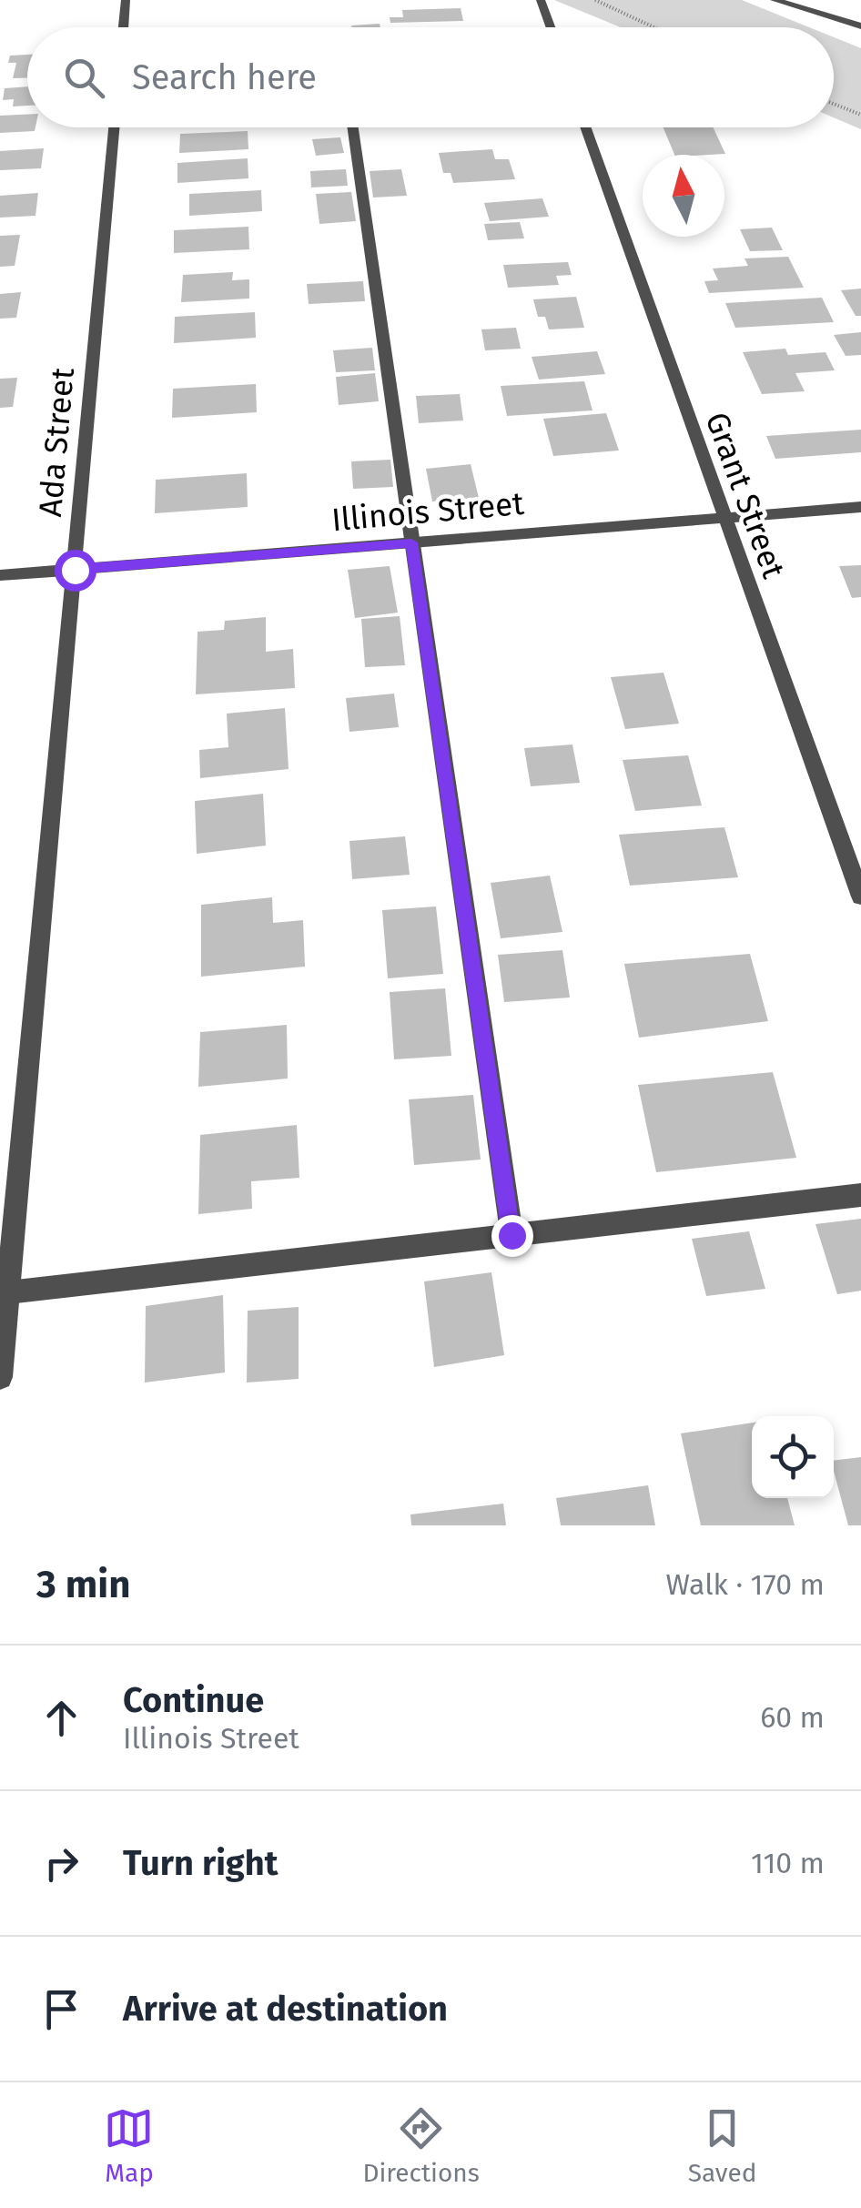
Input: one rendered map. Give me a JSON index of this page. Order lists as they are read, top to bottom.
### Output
{
  "streets": {
    "street": ["Ada Street", "Grant Street", "Illinois Street"]
  },
  "crossings": [
    ["Ada Street", "Illinois Street"],
    ["Grant Street", "Illinois Street"]
  ],
  "north": "top",
  "page": {
    "search": "Search here",
    "heading": ["3 min", "Walk · 170 m"],
    "list": [
      ["Continue", "Illinois Street", "60 m"],
      ["Turn right", "110 m"],
      "Arrive at destination"
    ],
    "nav": ["Map", "Directions", "Saved"]
  }
}
